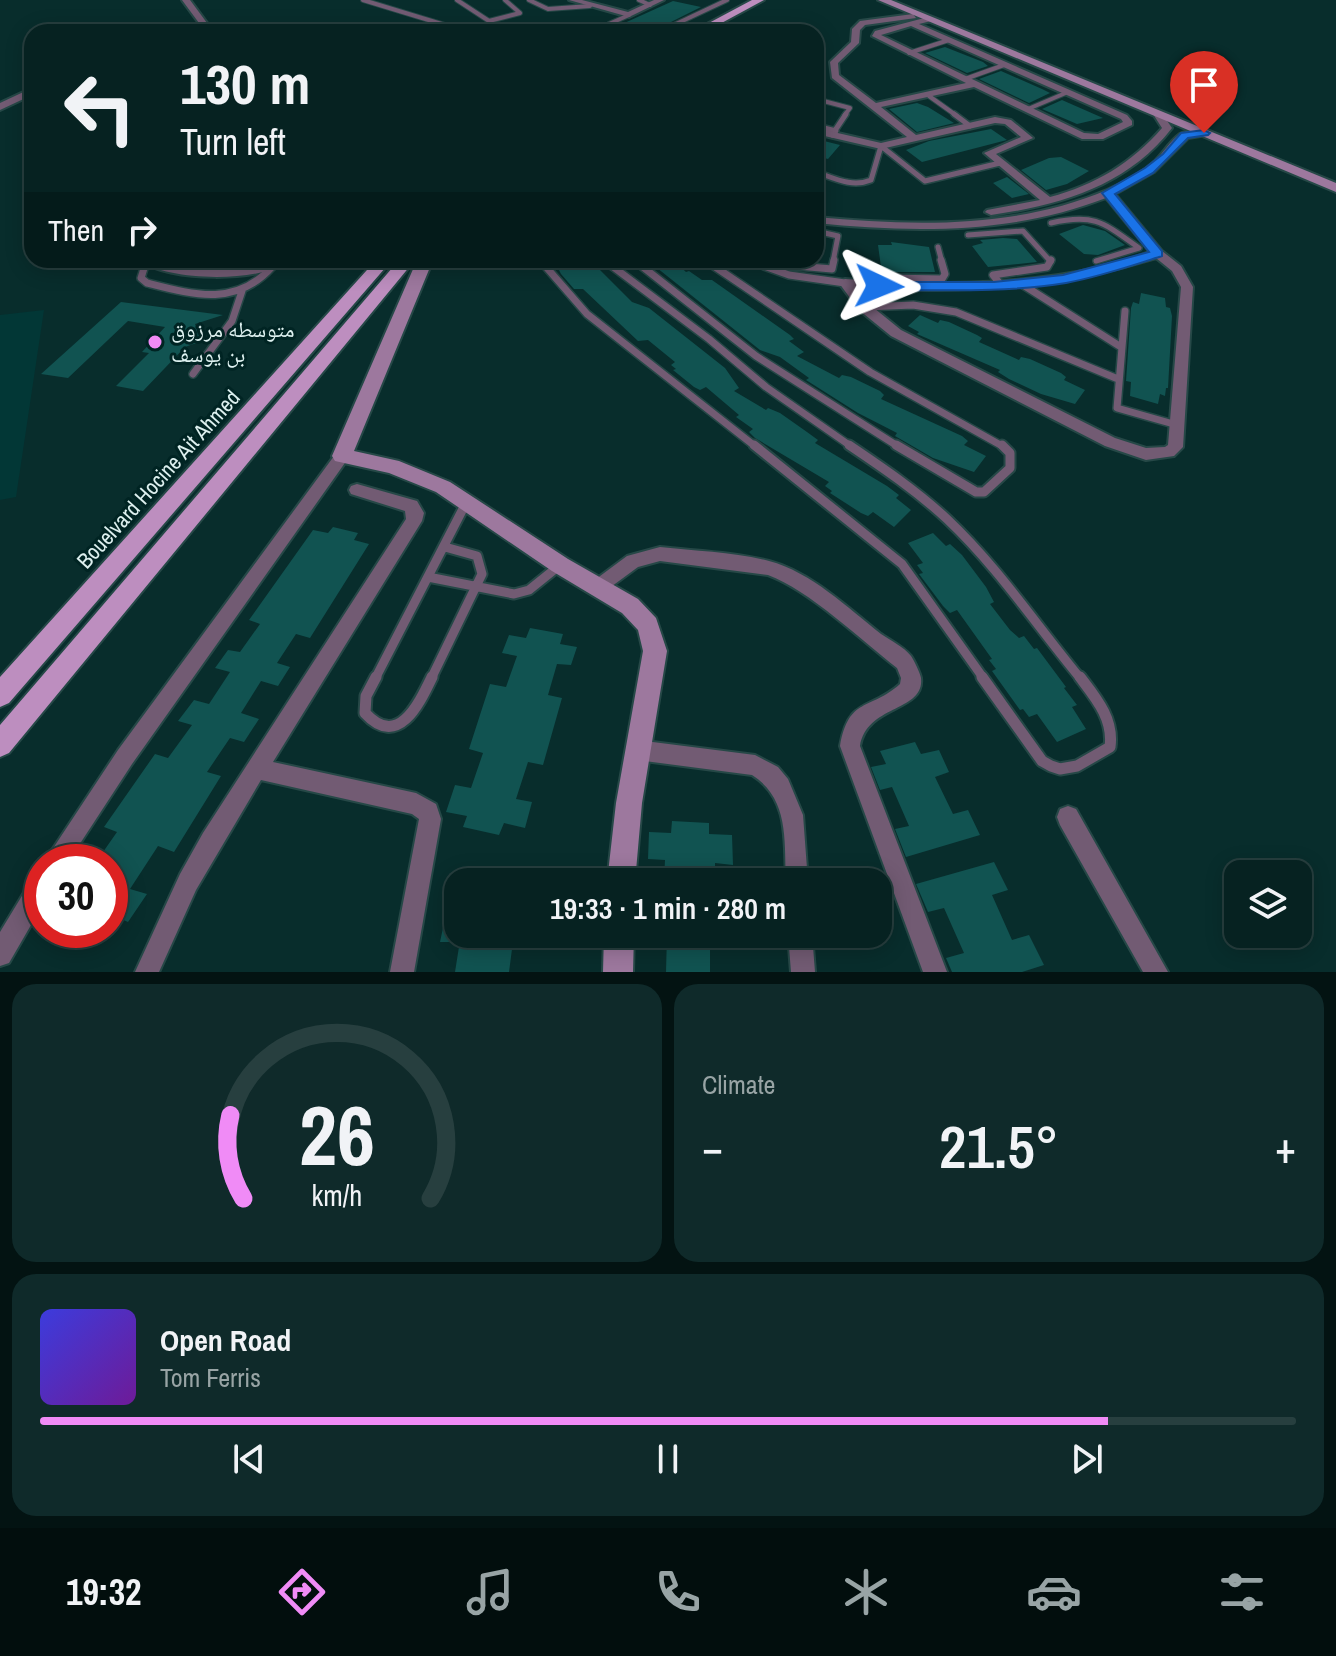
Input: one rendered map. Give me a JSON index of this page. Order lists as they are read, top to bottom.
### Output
{
  "streets": {
    "main road": ["Bouelvard Hocine Ait Ahmed"]
  },
  "places": ["متوسطه مرزوق بن يوسف"],
  "page": {
    "turn": ["130 m", "Turn left"],
    "then": "Then",
    "limit": "30",
    "trip": "19:33 · 1 min · 280 m",
    "tile": "Climate",
    "heat": ["−", "21.5°", "+"],
    "song": ["Open Road", "Tom Ferris"],
    "tabs": "19:32",
    "gauge": ["26", "km/h"]
  }
}
